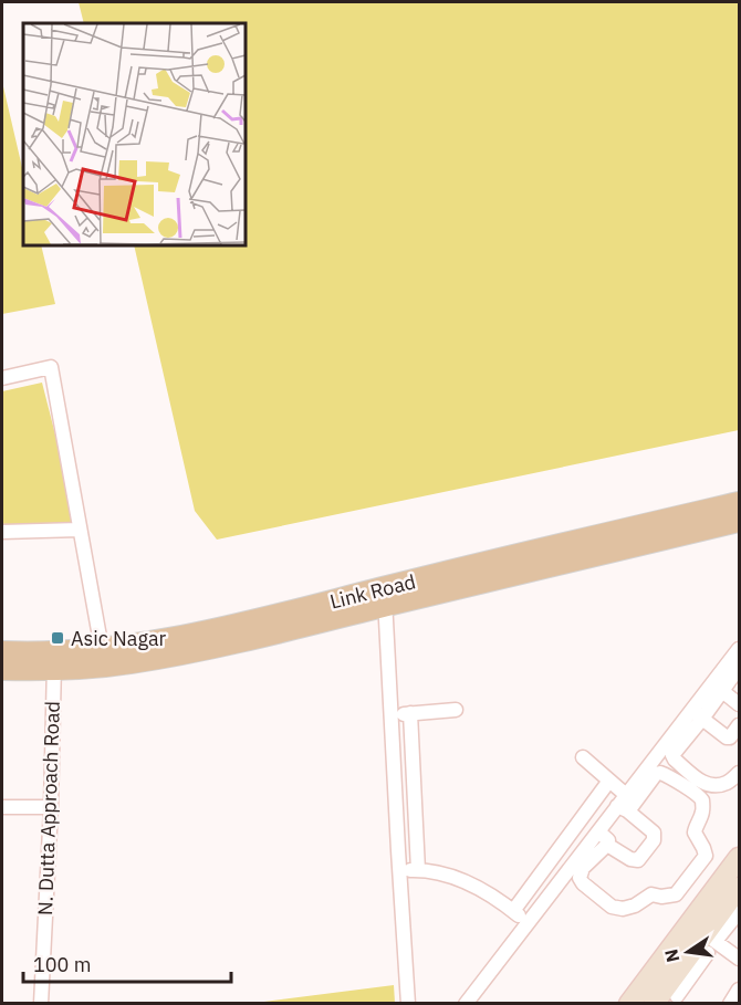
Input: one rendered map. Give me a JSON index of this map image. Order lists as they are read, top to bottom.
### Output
{
  "streets": {
    "main road": ["Link Road"],
    "street": ["N. Dutta Approach Road"]
  },
  "places": {
    "transit": ["Asic Nagar"]
  },
  "scale_bar": "100 m",
  "north": "left"
}
